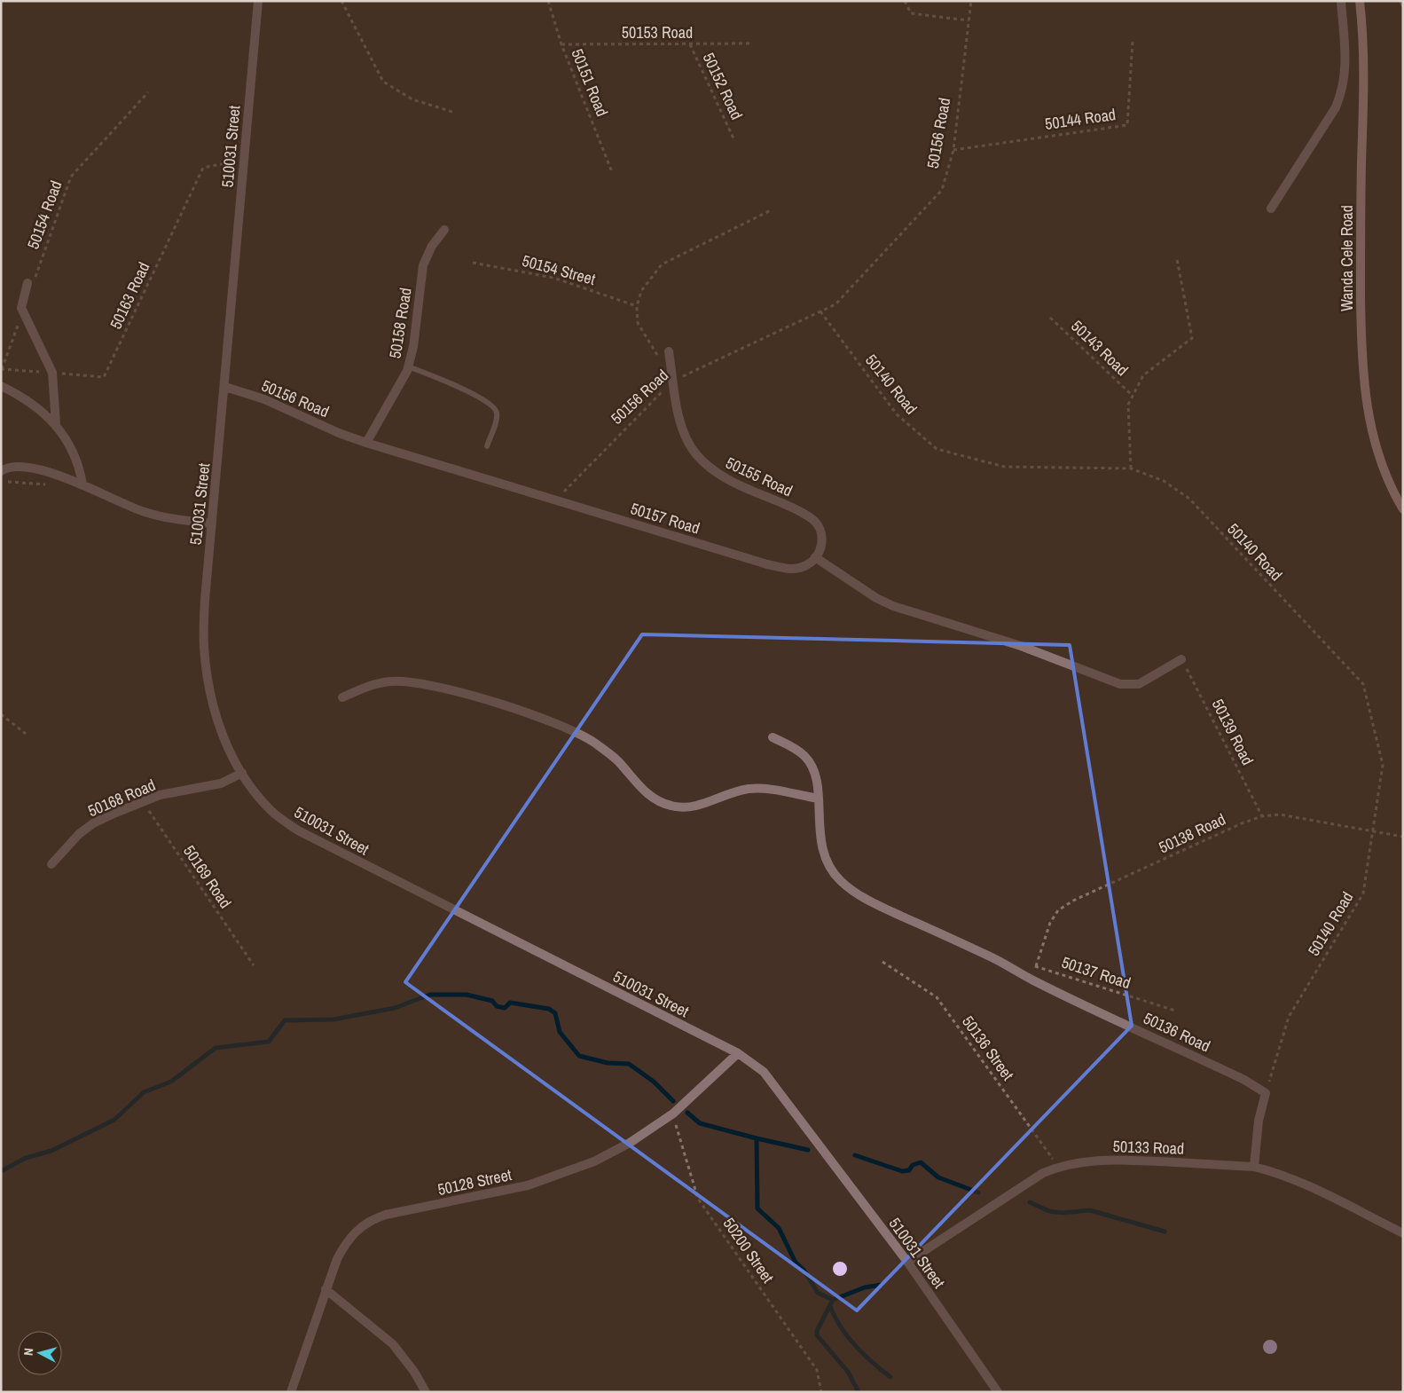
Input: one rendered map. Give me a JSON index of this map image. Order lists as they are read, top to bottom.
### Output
{
  "streets": {
    "street": [
      "50156 Road",
      "510031 Street",
      "Wanda Cele Road",
      "50158 Road",
      "50155 Road",
      "50157 Road",
      "50168 Road",
      "50136 Road",
      "50133 Road",
      "50128 Street"
    ],
    "path": [
      "50153 Road",
      "50151 Road",
      "50152 Road",
      "50144 Road",
      "50154 Road",
      "50154 Street",
      "50163 Road",
      "50143 Road",
      "50140 Road",
      "50139 Road",
      "50138 Road",
      "50169 Road",
      "50137 Road",
      "50136 Street",
      "50200 Street"
    ]
  },
  "crossings": [
    ["50153 Road", "50151 Road"],
    ["50153 Road", "50152 Road"],
    ["50144 Road", "50156 Road"],
    ["50156 Road", "510031 Street"],
    ["50156 Road", "50158 Road"],
    ["50156 Road", "50140 Road"],
    ["50156 Road", "50155 Road"],
    ["50156 Road", "50157 Road"],
    ["510031 Street", "50163 Road"],
    ["510031 Street", "50168 Road"],
    ["510031 Street", "50133 Road"],
    ["510031 Street", "50128 Street"],
    ["50140 Road", "50138 Road"],
    ["50140 Road", "50136 Road"],
    ["50155 Road", "50157 Road"],
    ["50139 Road", "50138 Road"],
    ["50168 Road", "50169 Road"],
    ["50138 Road", "50137 Road"],
    ["50136 Street", "50133 Road"],
    ["50128 Street", "50200 Street"]
  ],
  "north": "left"
}
